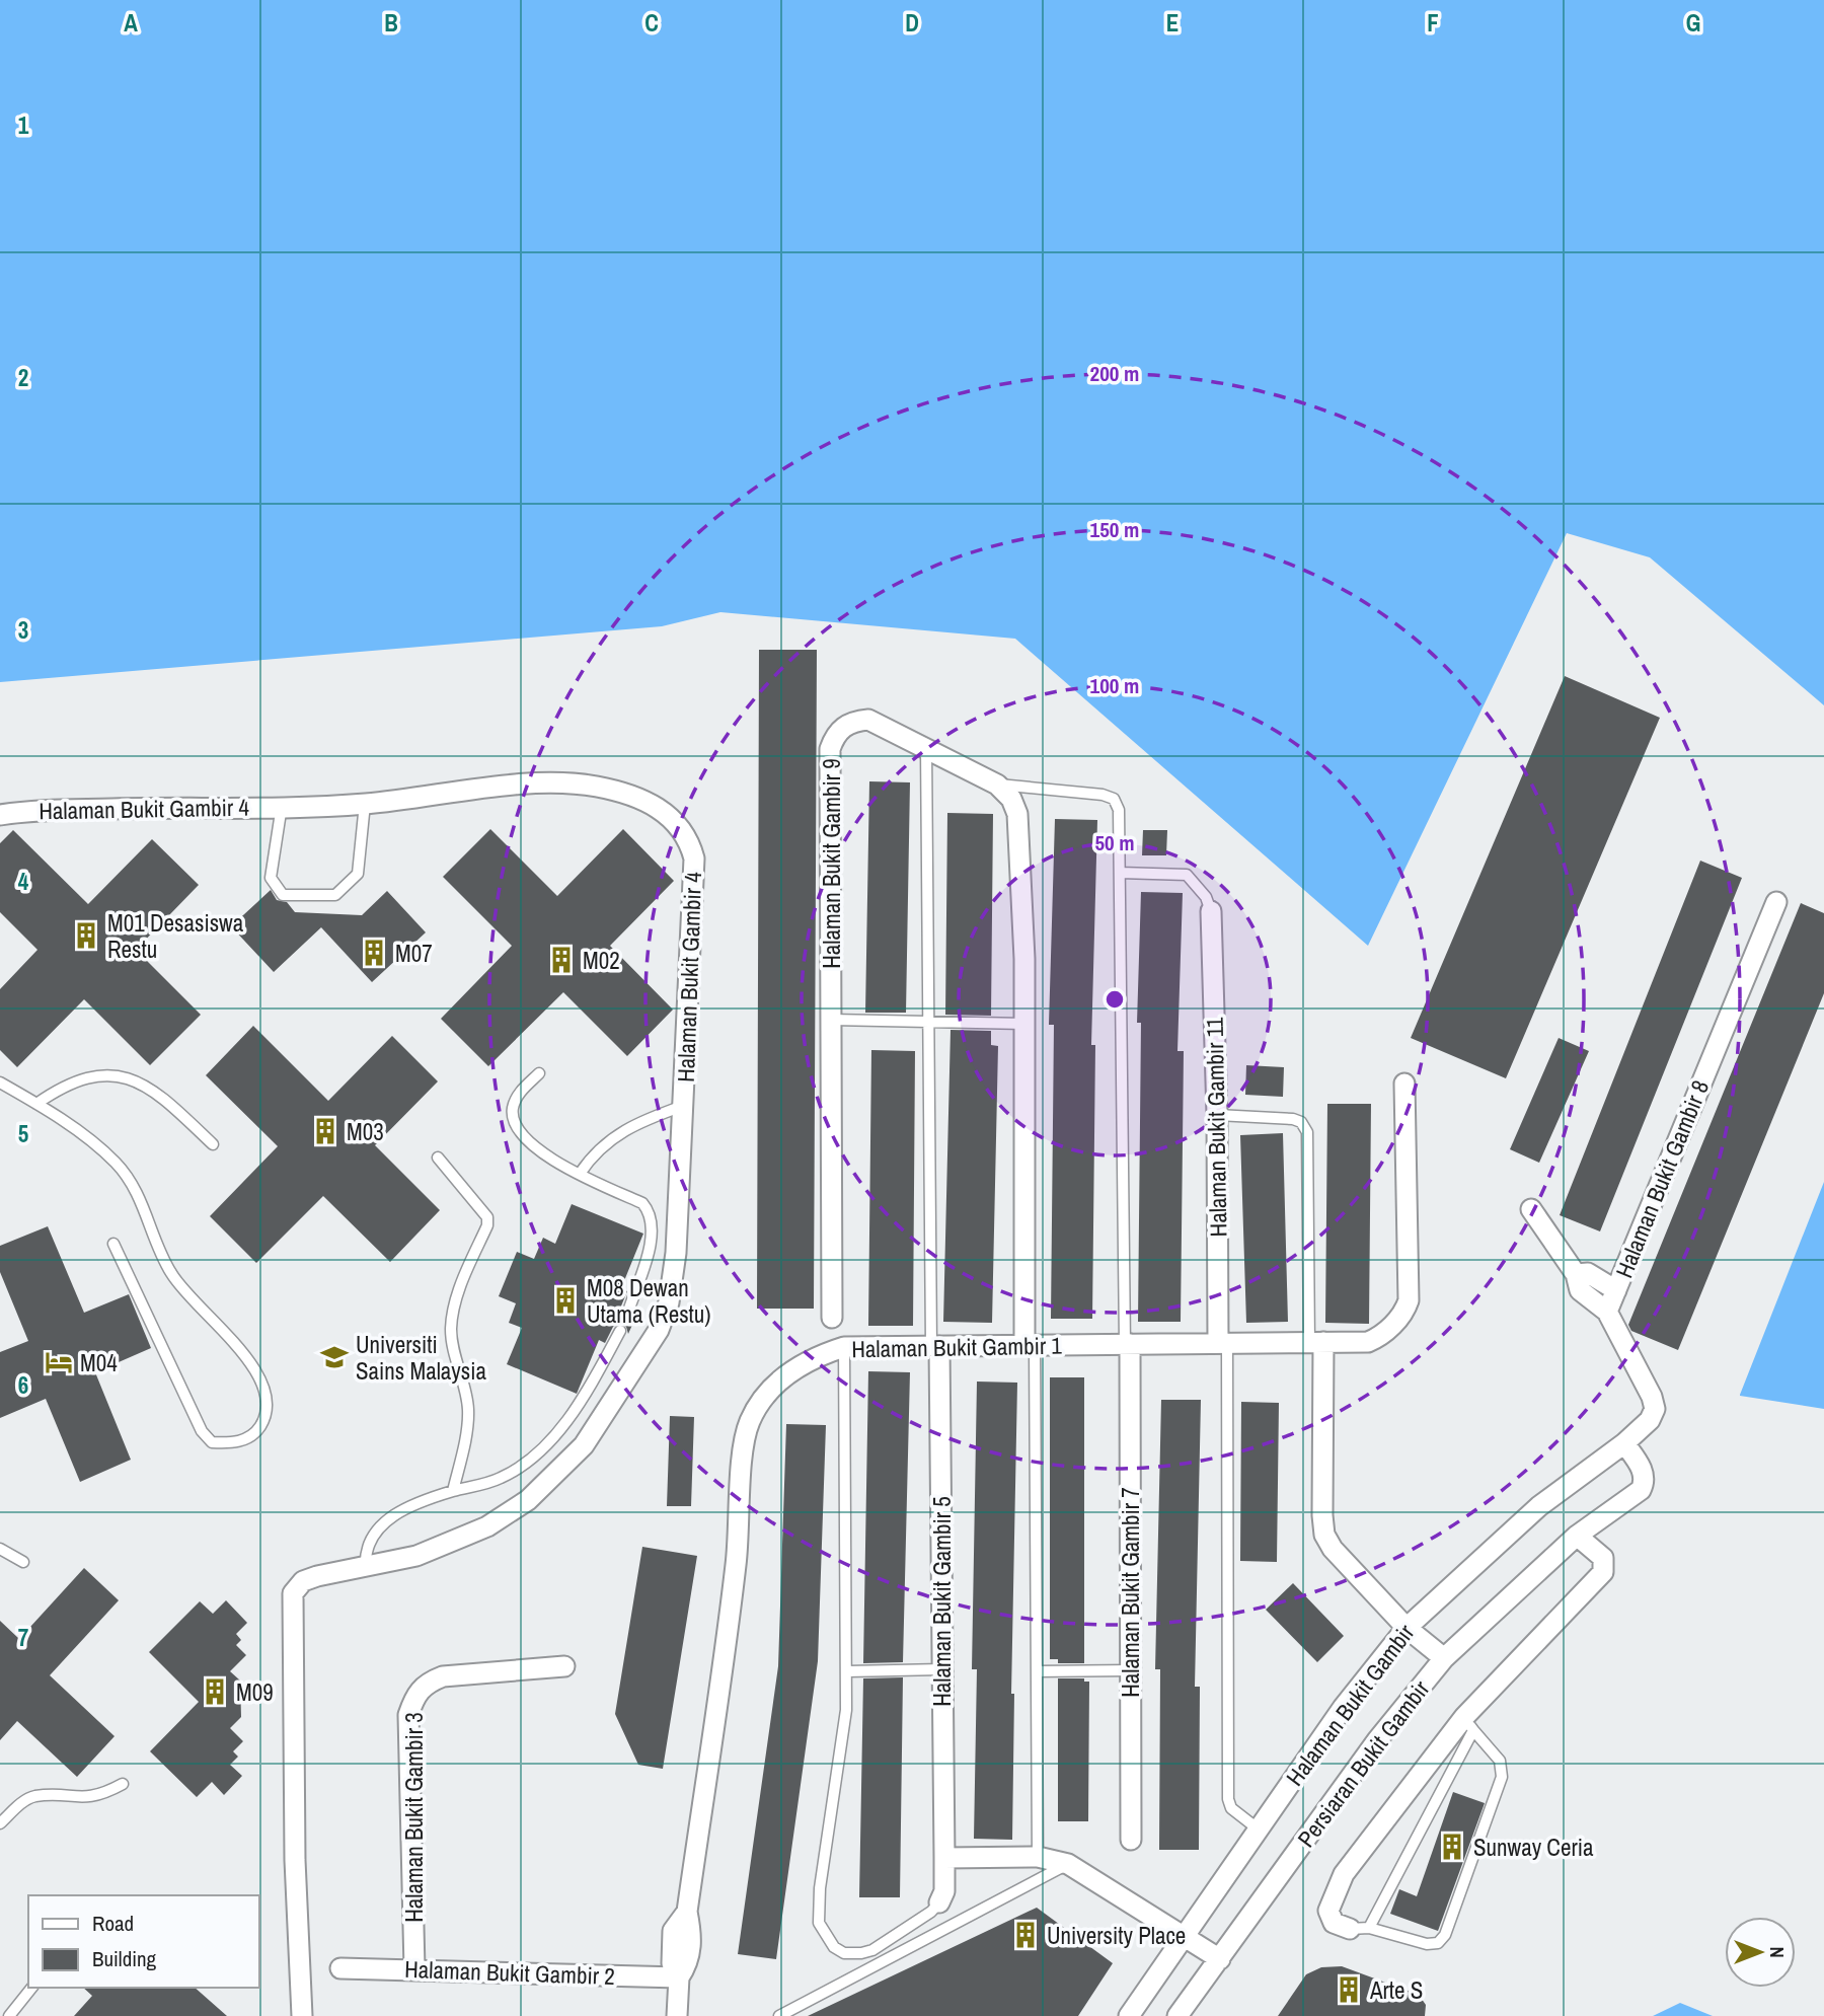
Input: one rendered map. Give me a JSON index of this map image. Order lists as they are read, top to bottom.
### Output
{
  "streets": {
    "street": [
      "Halaman Bukit Gambir 4",
      "Halaman Bukit Gambir 9",
      "Halaman Bukit Gambir 11",
      "Halaman Bukit Gambir 8",
      "Halaman Bukit Gambir 1",
      "Halaman Bukit Gambir 7",
      "Halaman Bukit Gambir 5",
      "Halaman Bukit Gambir",
      "Persiaran Bukit Gambir",
      "Halaman Bukit Gambir 3",
      "Halaman Bukit Gambir 2"
    ]
  },
  "crossings": [
    ["Halaman Bukit Gambir 9", "Halaman Bukit Gambir 1"],
    ["Halaman Bukit Gambir 11", "Halaman Bukit Gambir 1"],
    ["Halaman Bukit Gambir 1", "Halaman Bukit Gambir 7"],
    ["Halaman Bukit Gambir 1", "Halaman Bukit Gambir 5"],
    ["Halaman Bukit Gambir 1", "Halaman Bukit Gambir 2"],
    ["Halaman Bukit Gambir", "Persiaran Bukit Gambir"],
    ["Halaman Bukit Gambir 3", "Halaman Bukit Gambir 2"]
  ],
  "places": {
    "building": [
      "M01 Desasiswa Restu",
      "M07",
      "M02",
      "M03",
      "M08 Dewan Utama (Restu)",
      "M09",
      "Sunway Ceria",
      "University Place",
      "Arte S"
    ],
    "school or university": ["Universiti Sains Malaysia"],
    "hotel": ["M04"]
  },
  "legend": ["Road", "Building"],
  "north": "right",
  "grid": {
    "columns": [
      "A",
      "B",
      "C",
      "D",
      "E",
      "F",
      "G"
    ],
    "rows": [
      "1",
      "2",
      "3",
      "4",
      "5",
      "6",
      "7"
    ]
  },
  "rings": [
    "200 m",
    "150 m",
    "100 m",
    "50 m"
  ]
}
